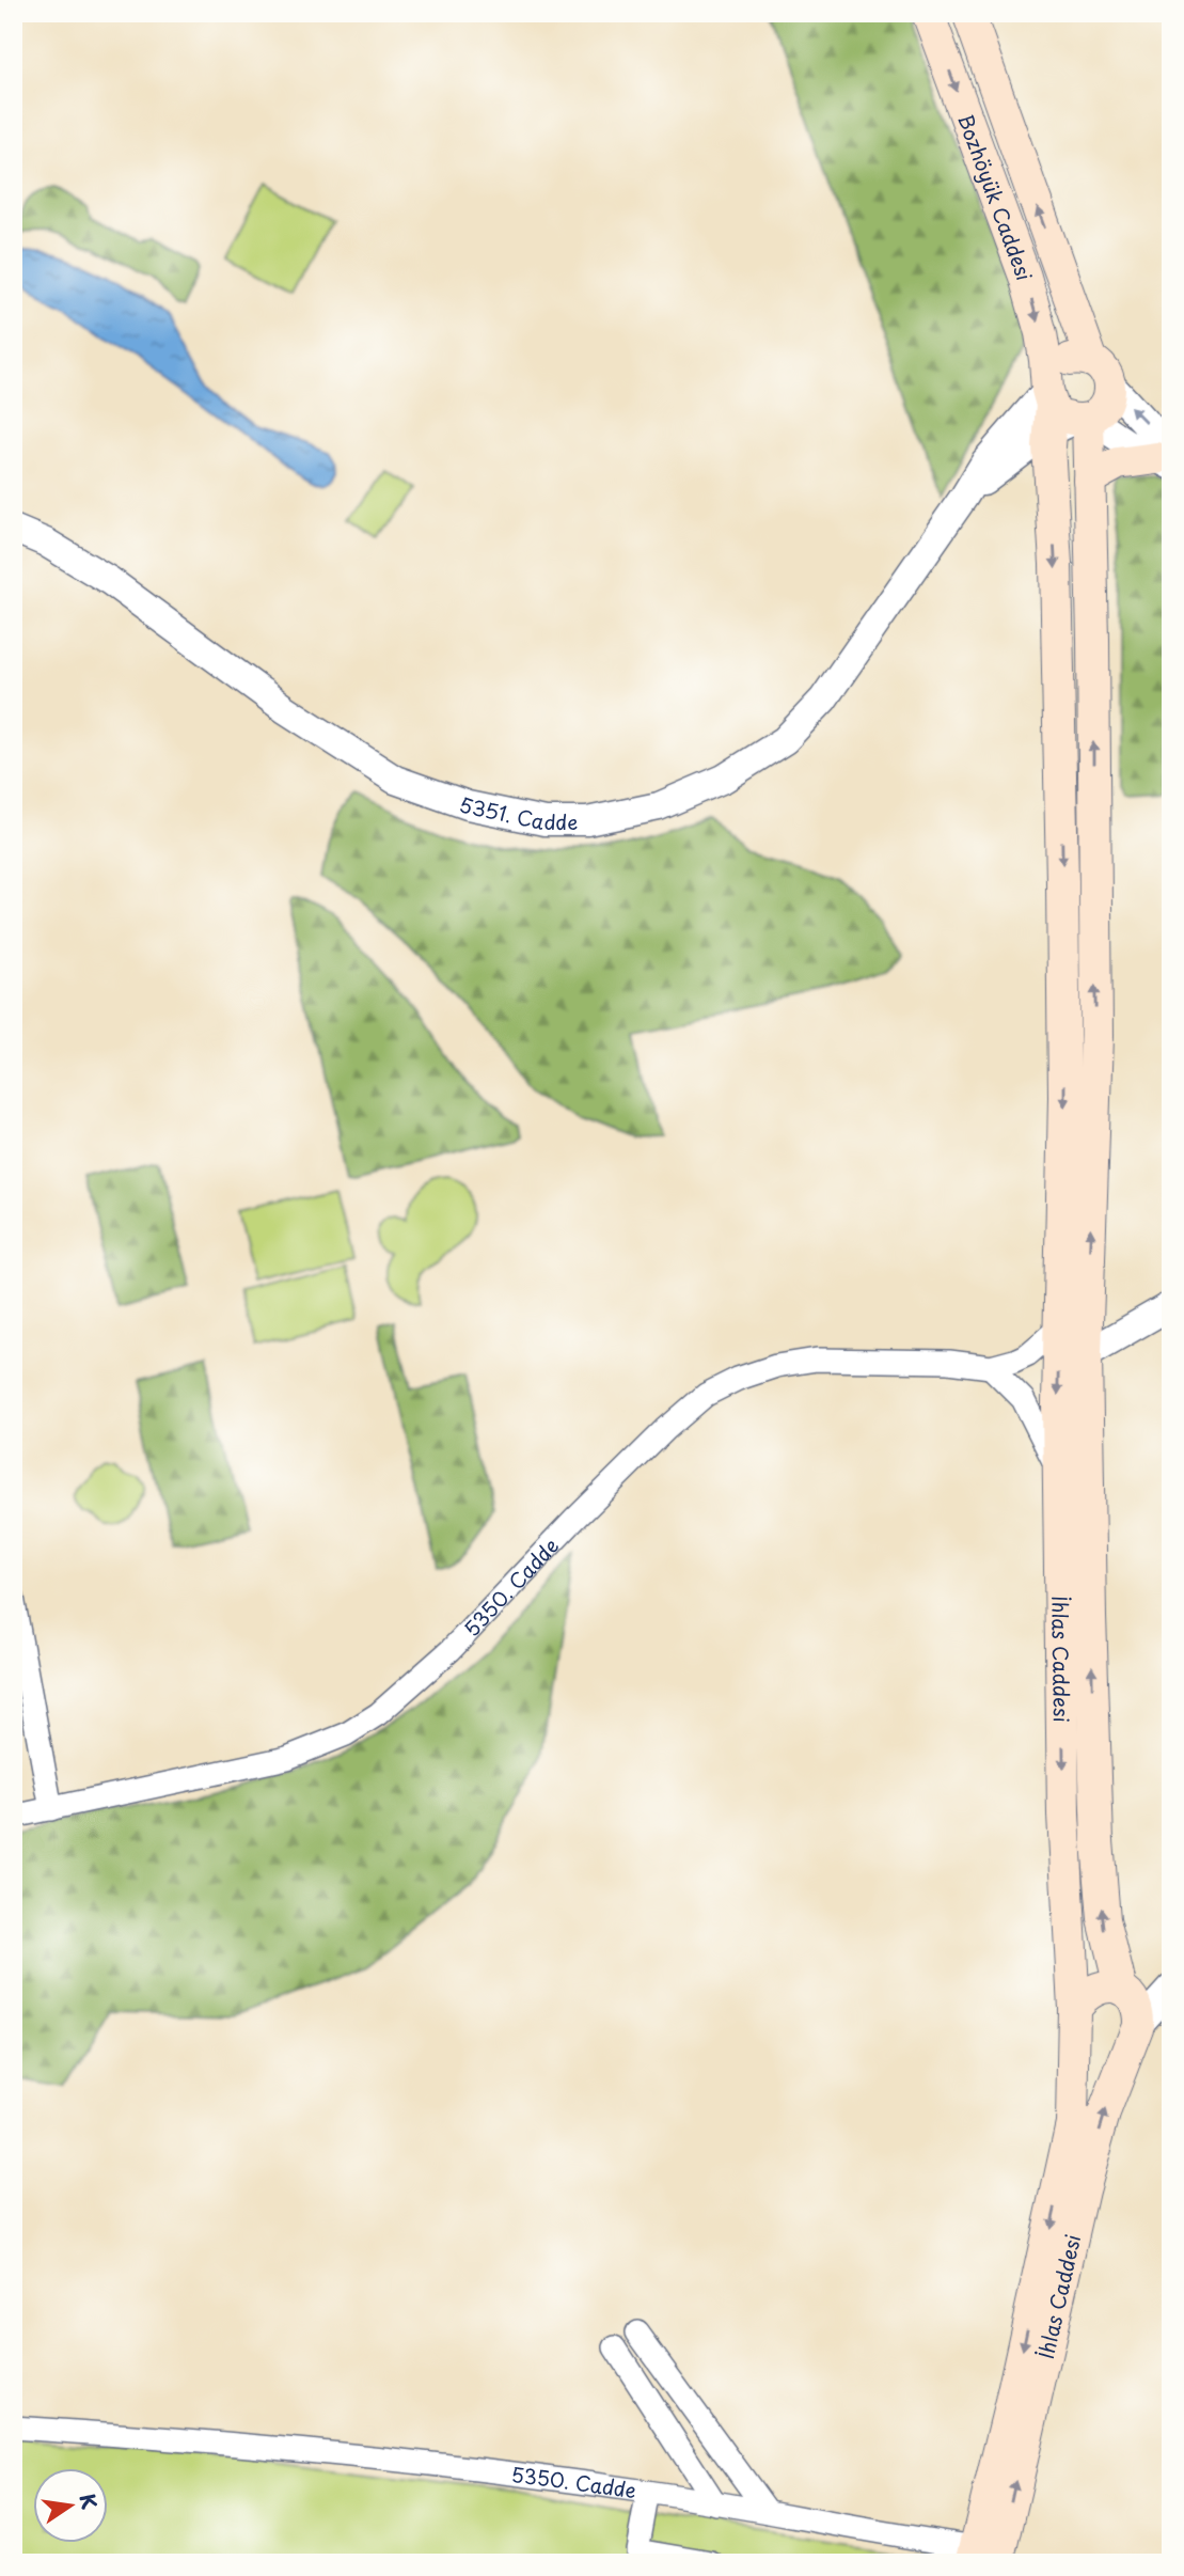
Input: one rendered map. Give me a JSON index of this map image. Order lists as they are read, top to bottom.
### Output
{
  "streets": {
    "main road": ["Bozhöyük Caddesi", "İhlas Caddesi"],
    "street": ["5351. Cadde", "5350. Cadde"]
  },
  "crossings": [
    ["Bozhöyük Caddesi", "5351. Cadde"],
    ["5350. Cadde", "İhlas Caddesi"]
  ],
  "north": "right"
}
